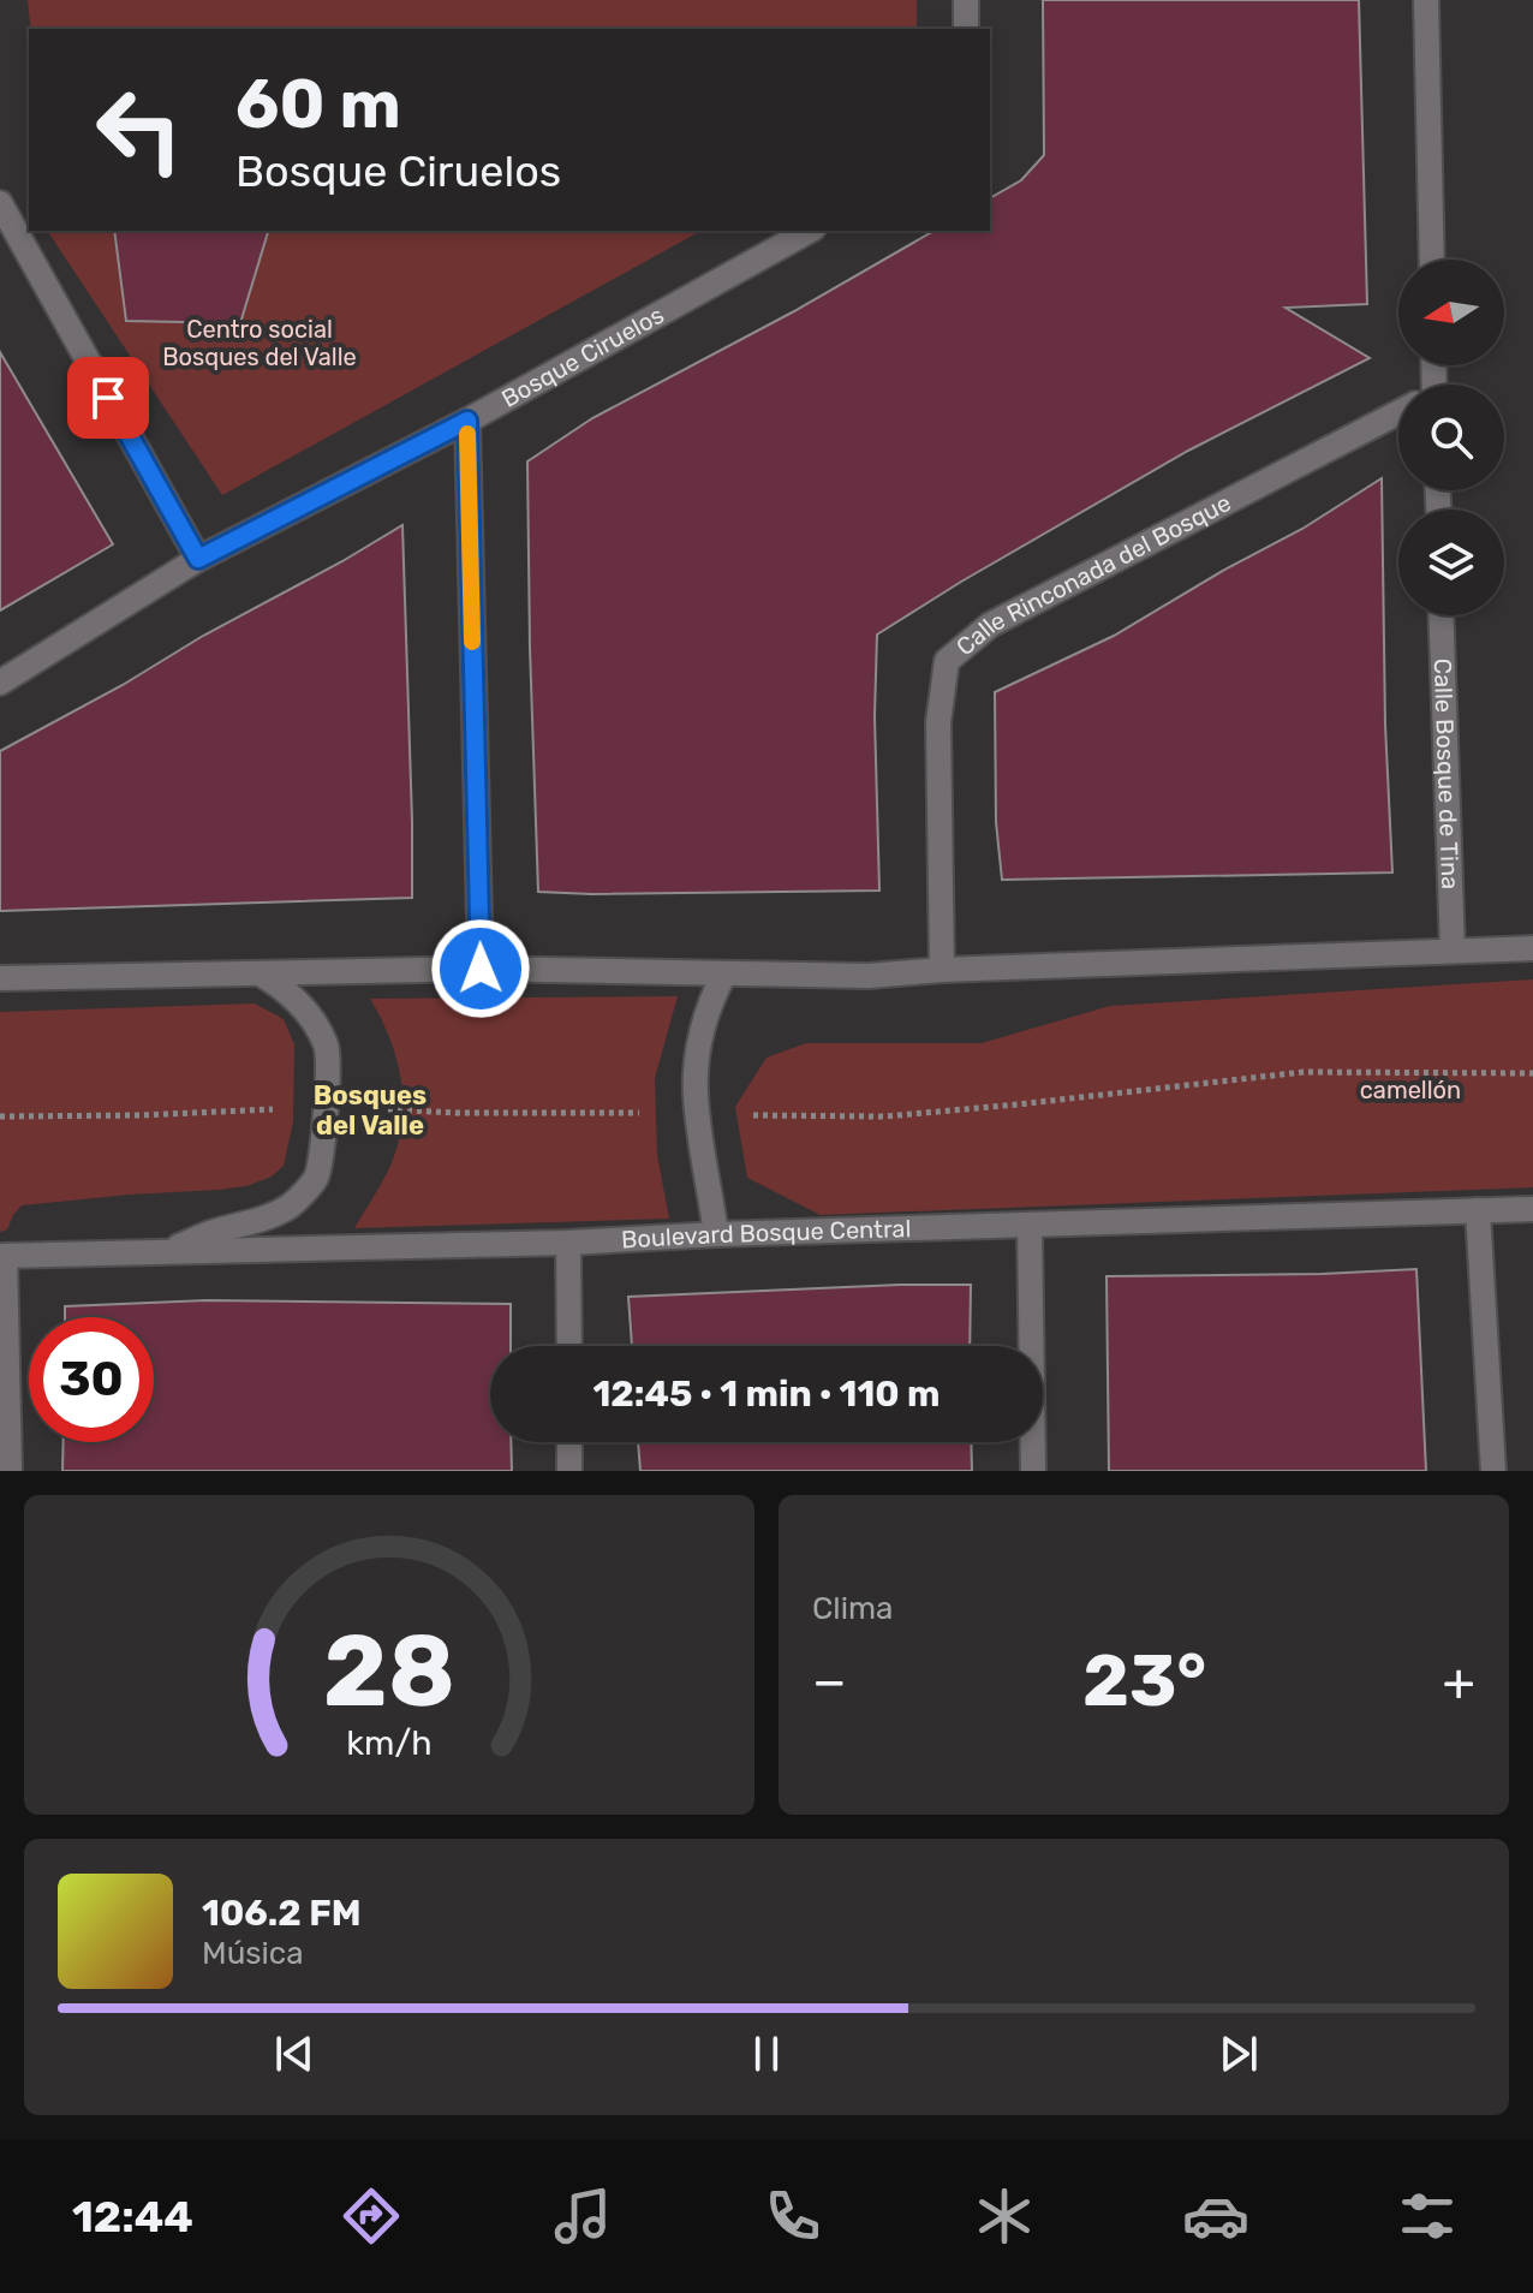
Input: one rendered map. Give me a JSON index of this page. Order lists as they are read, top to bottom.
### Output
{
  "streets": {
    "street": [
      "Bosque Ciruelos",
      "Calle Rinconada del Bosque",
      "Calle Bosque de Tina",
      "Boulevard Bosque Central"
    ]
  },
  "districts": ["Bosques del Valle"],
  "parks": ["Centro social Bosques del Valle", "camellón"],
  "north": "left",
  "page": {
    "turn": ["60 m", "Bosque Ciruelos"],
    "limit": "30",
    "trip": "12:45 · 1 min · 110 m",
    "tile": "Clima",
    "heat": ["−", "23°", "+"],
    "song": ["106.2 FM", "Música"],
    "tabs": "12:44",
    "gauge": ["28", "km/h"]
  }
}
